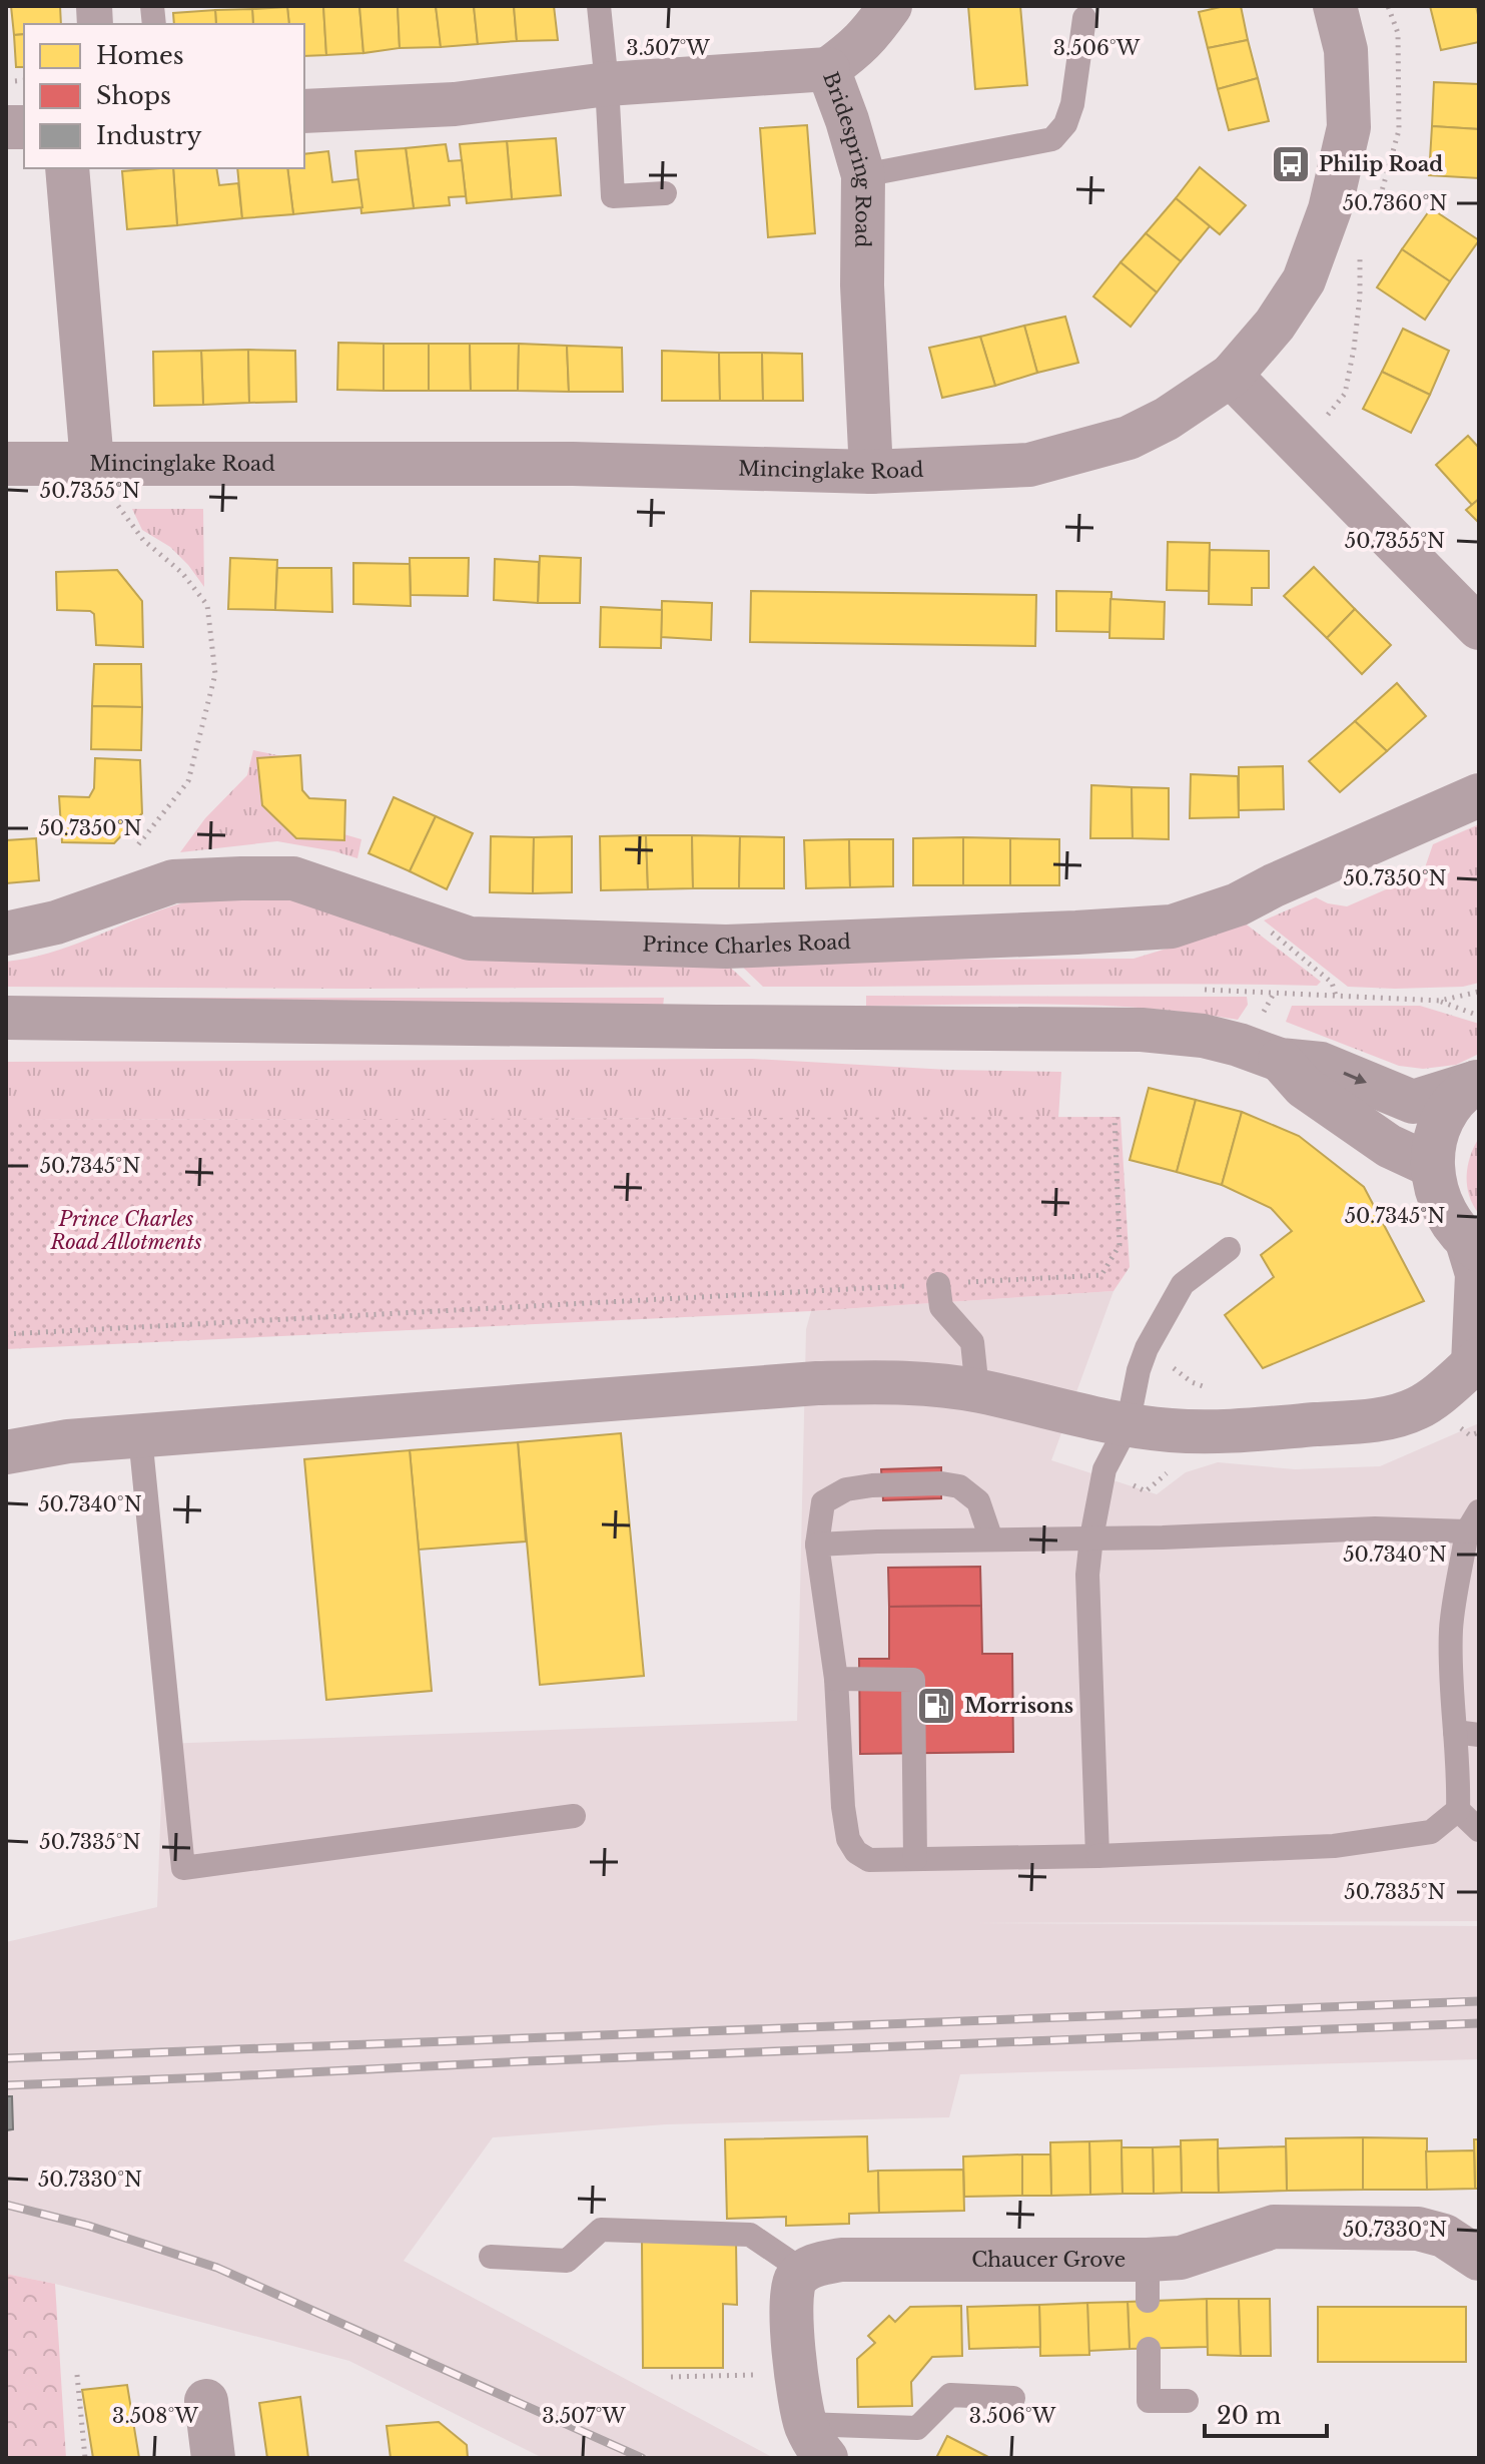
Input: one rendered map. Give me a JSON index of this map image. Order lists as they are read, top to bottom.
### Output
{
  "streets": {
    "street": [
      "Bridespring Road",
      "Mincinglake Road",
      "Prince Charles Road",
      "Chaucer Grove"
    ]
  },
  "crossings": [
    ["Bridespring Road", "Mincinglake Road"]
  ],
  "parks": ["Prince Charles Road Allotments"],
  "places": {
    "bus stop": ["Philip Road"],
    "fuel station": ["Morrisons"]
  },
  "legend": ["Homes", "Shops", "Industry"],
  "scale_bar": "20 m",
  "coordinates": [
    "3.507°W",
    "3.506°W",
    "50.7360°N",
    "50.7355°N",
    "50.7350°N",
    "50.7345°N",
    "50.7340°N",
    "50.7335°N",
    "50.7330°N",
    "3.508°W"
  ]
}
